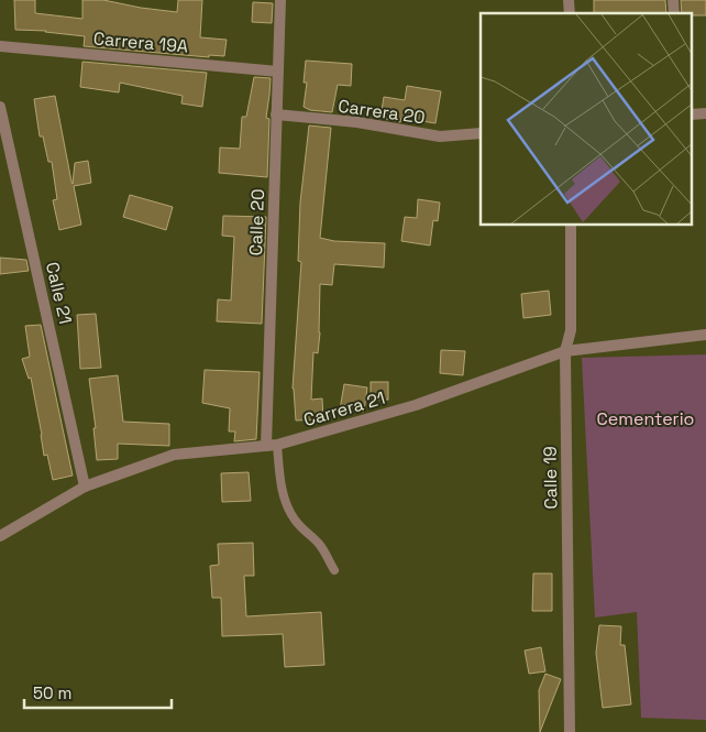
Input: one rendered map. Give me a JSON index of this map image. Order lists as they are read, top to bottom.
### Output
{
  "streets": {
    "street": [
      "Carrera 19A",
      "Carrera 20",
      "Calle 20",
      "Calle 21",
      "Carrera 21",
      "Calle 19"
    ]
  },
  "crossings": [
    ["Carrera 19A", "Calle 20"],
    ["Carrera 20", "Calle 20"],
    ["Calle 20", "Carrera 21"],
    ["Calle 21", "Carrera 21"],
    ["Carrera 21", "Calle 19"]
  ],
  "parks": ["Cementerio"],
  "scale_bar": "50 m"
}
